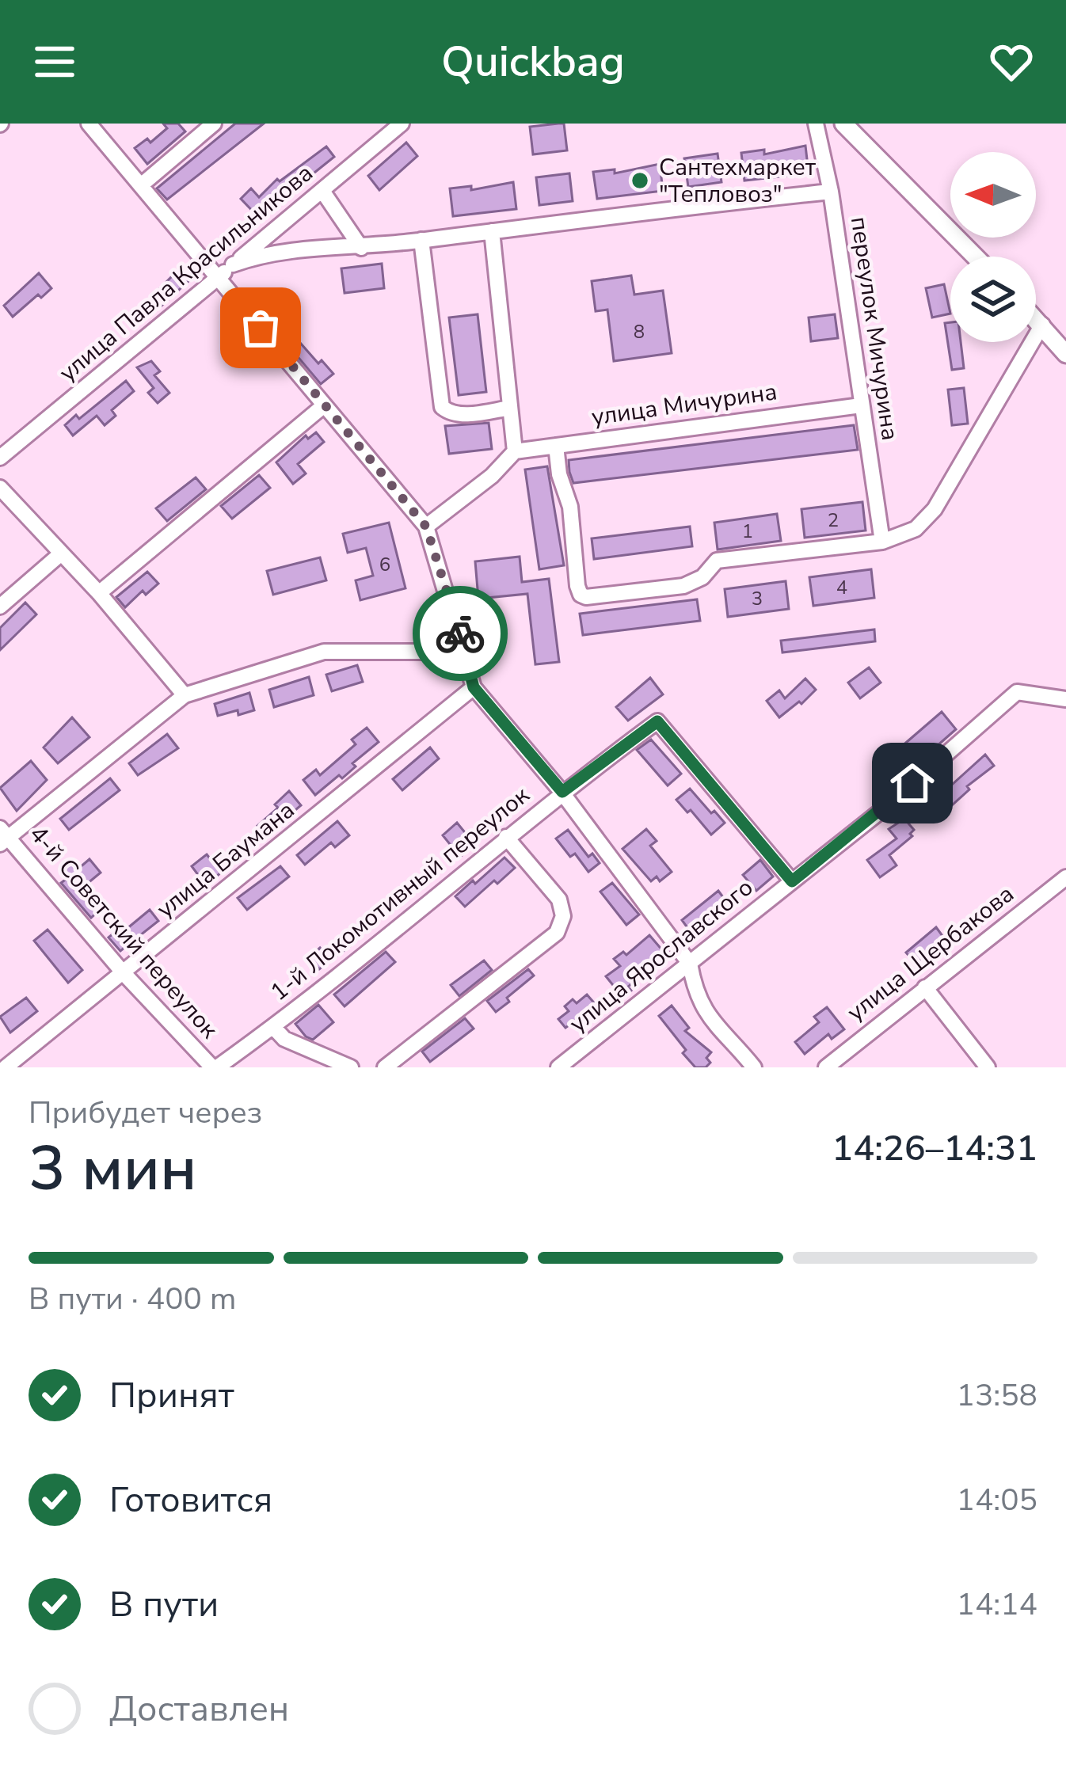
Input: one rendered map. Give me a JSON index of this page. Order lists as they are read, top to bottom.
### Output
{
  "streets": {
    "street": [
      "улица Павла Красильникова",
      "переулок Мичурина",
      "улица Мичурина",
      "улица Баумана",
      "1-й Локомотивный переулок",
      "4-й Советский переулок",
      "улица Щербакова",
      "улица Ярославского"
    ]
  },
  "crossings": [
    ["переулок Мичурина", "улица Мичурина"],
    ["улица Баумана", "4-й Советский переулок"],
    ["1-й Локомотивный переулок", "4-й Советский переулок"],
    ["1-й Локомотивный переулок", "улица Ярославского"]
  ],
  "places": ["Сантехмаркет \"Тепловоз\""],
  "house_numbers": [
    "8",
    "2",
    "1",
    "6",
    "4",
    "3"
  ],
  "north": "left",
  "page": {
    "header": "Quickbag",
    "heading": ["3 мин", "Прибудет через", "14:26–14:31"],
    "bar": "В пути · 400 m",
    "list": [
      ["Принят", "13:58"],
      ["Готовится", "14:05"],
      ["В пути", "14:14"],
      "Доставлен"
    ]
  }
}
